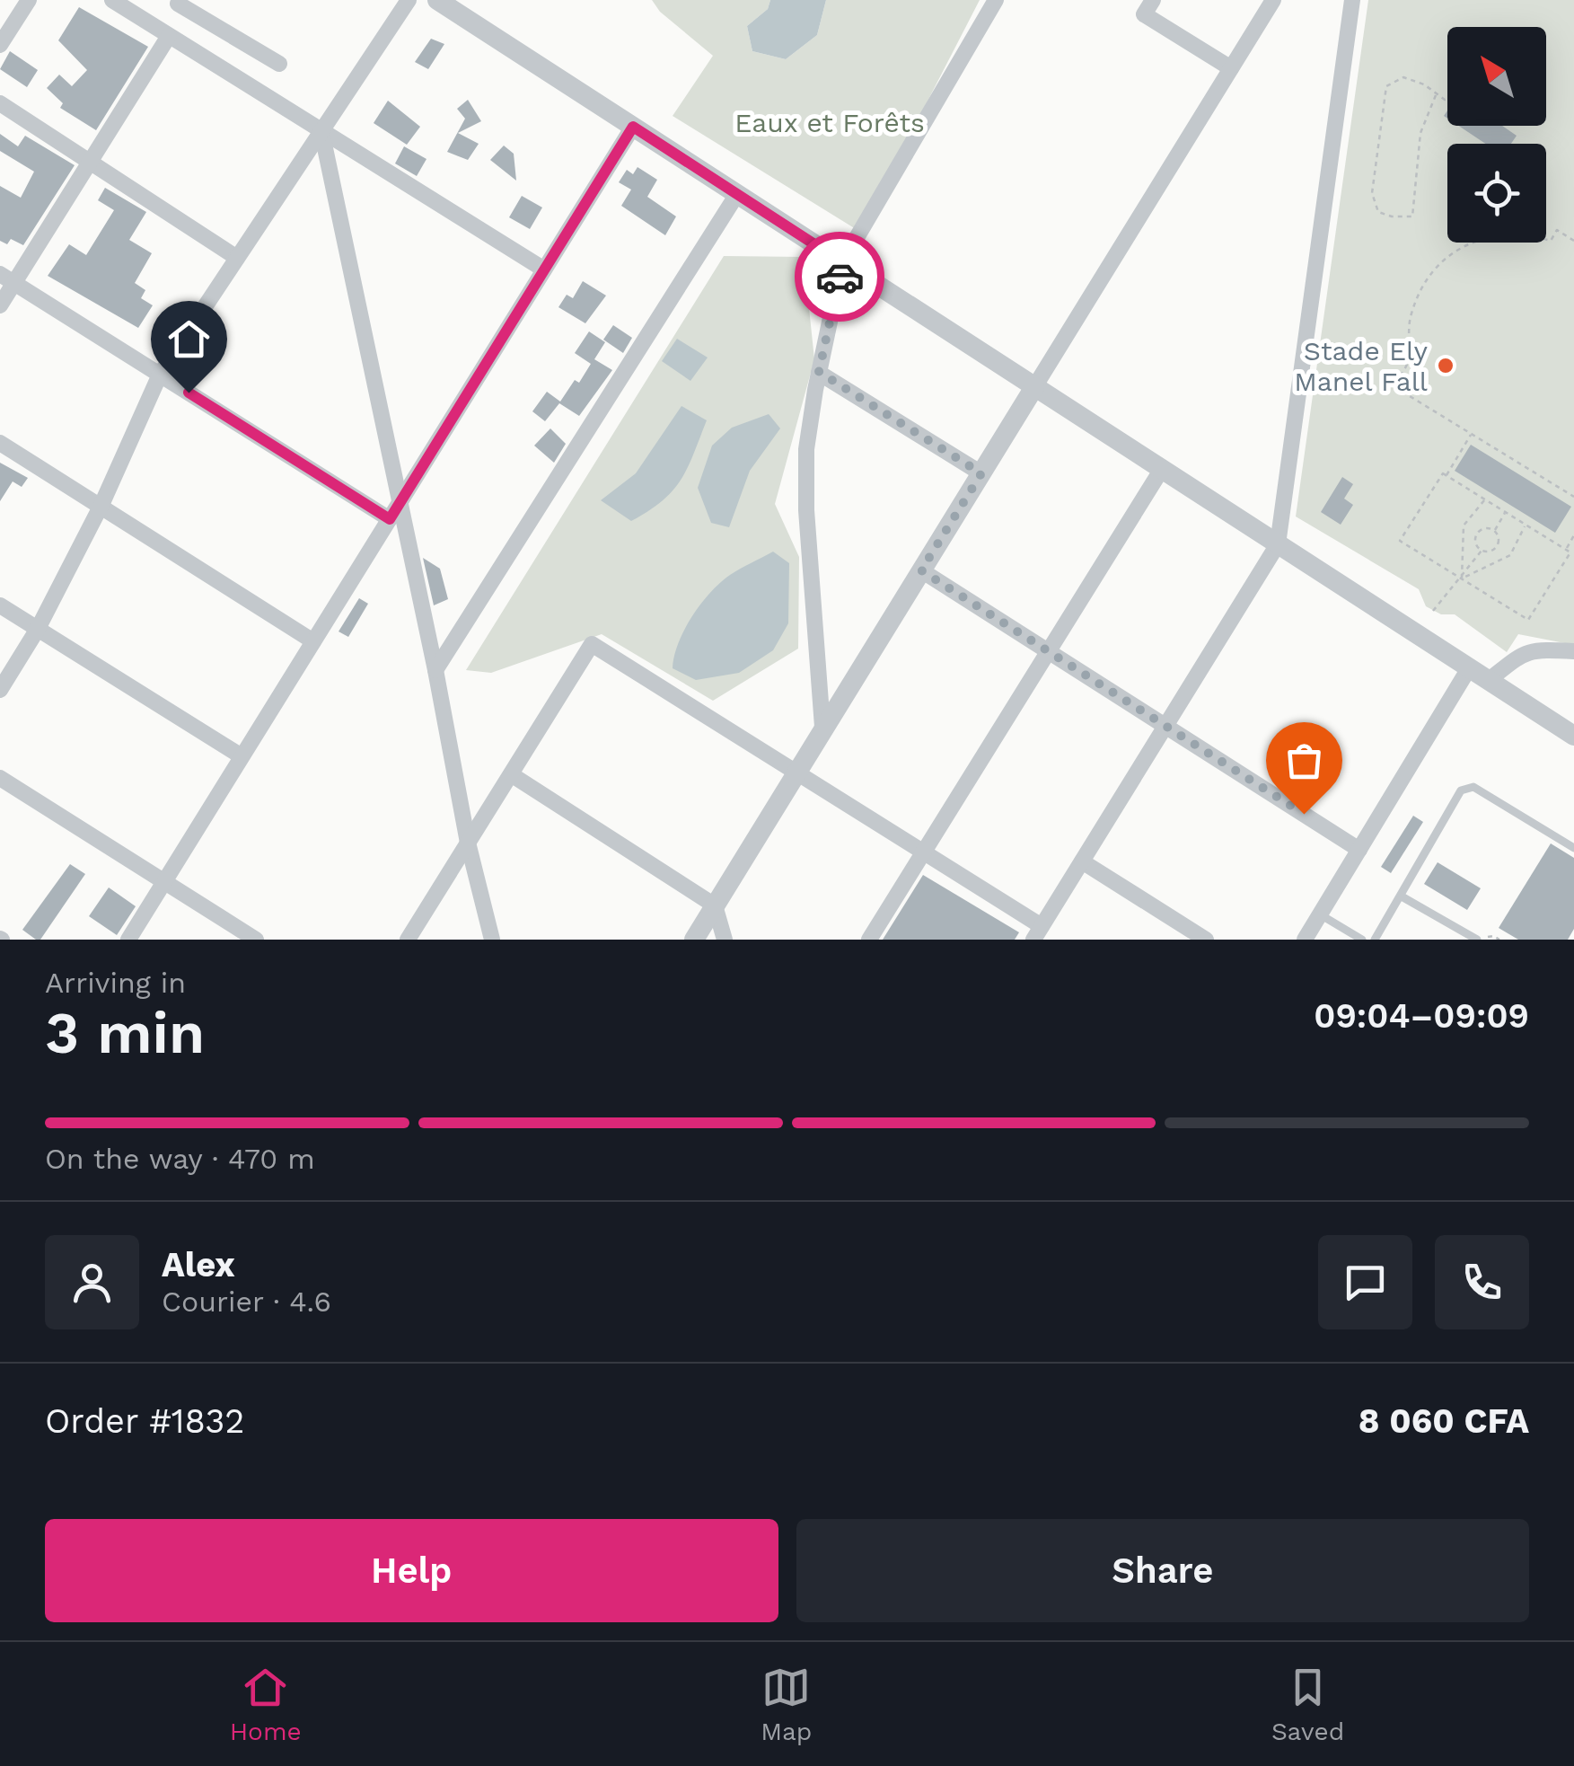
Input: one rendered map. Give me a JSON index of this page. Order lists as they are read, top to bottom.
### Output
{
  "parks": ["Eaux et Forêts"],
  "places": ["Stade Ely Manel Fall"],
  "north": "top left",
  "page": {
    "heading": ["3 min", "Arriving in", "09:04–09:09"],
    "panel": [
      "Alex",
      "Courier · 4.6",
      "Order #1832",
      "8 060 CFA"
    ],
    "bar": "On the way · 470 m",
    "buttons": ["Help", "Share"],
    "tabs": ["Home", "Map", "Saved"]
  }
}
